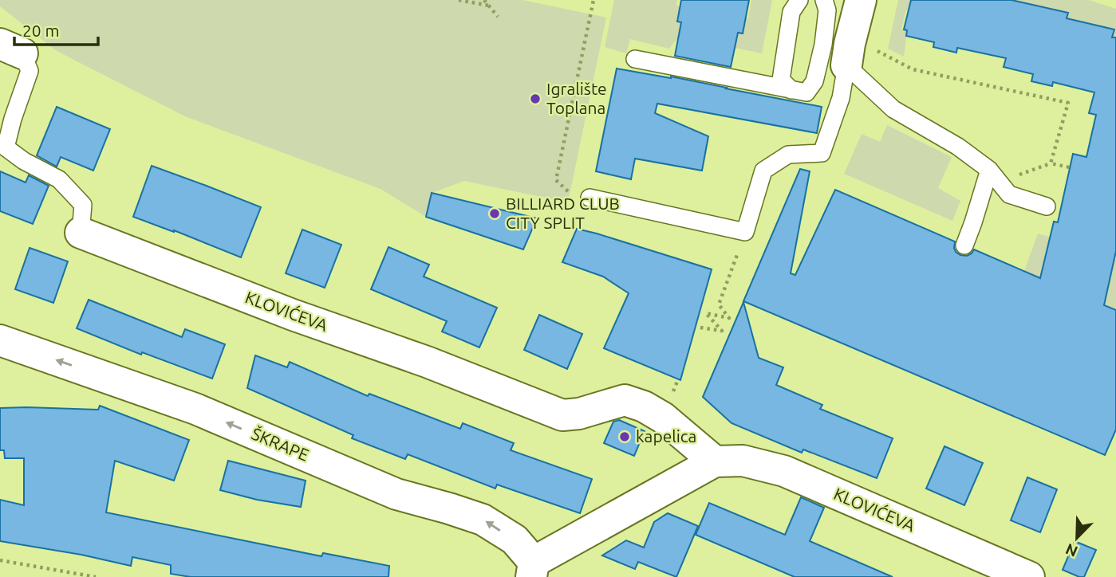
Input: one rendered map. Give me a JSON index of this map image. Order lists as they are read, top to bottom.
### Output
{
  "streets": {
    "street": ["KLOVIĆEVA", "ŠKRAPE"]
  },
  "crossings": [
    ["KLOVIĆEVA", "ŠKRAPE"]
  ],
  "one_way": ["ŠKRAPE"],
  "places": ["Igralište Toplana", "BILLIARD CLUB CITY SPLIT", "kapelica"],
  "scale_bar": "20 m",
  "north": "bottom left"
}
